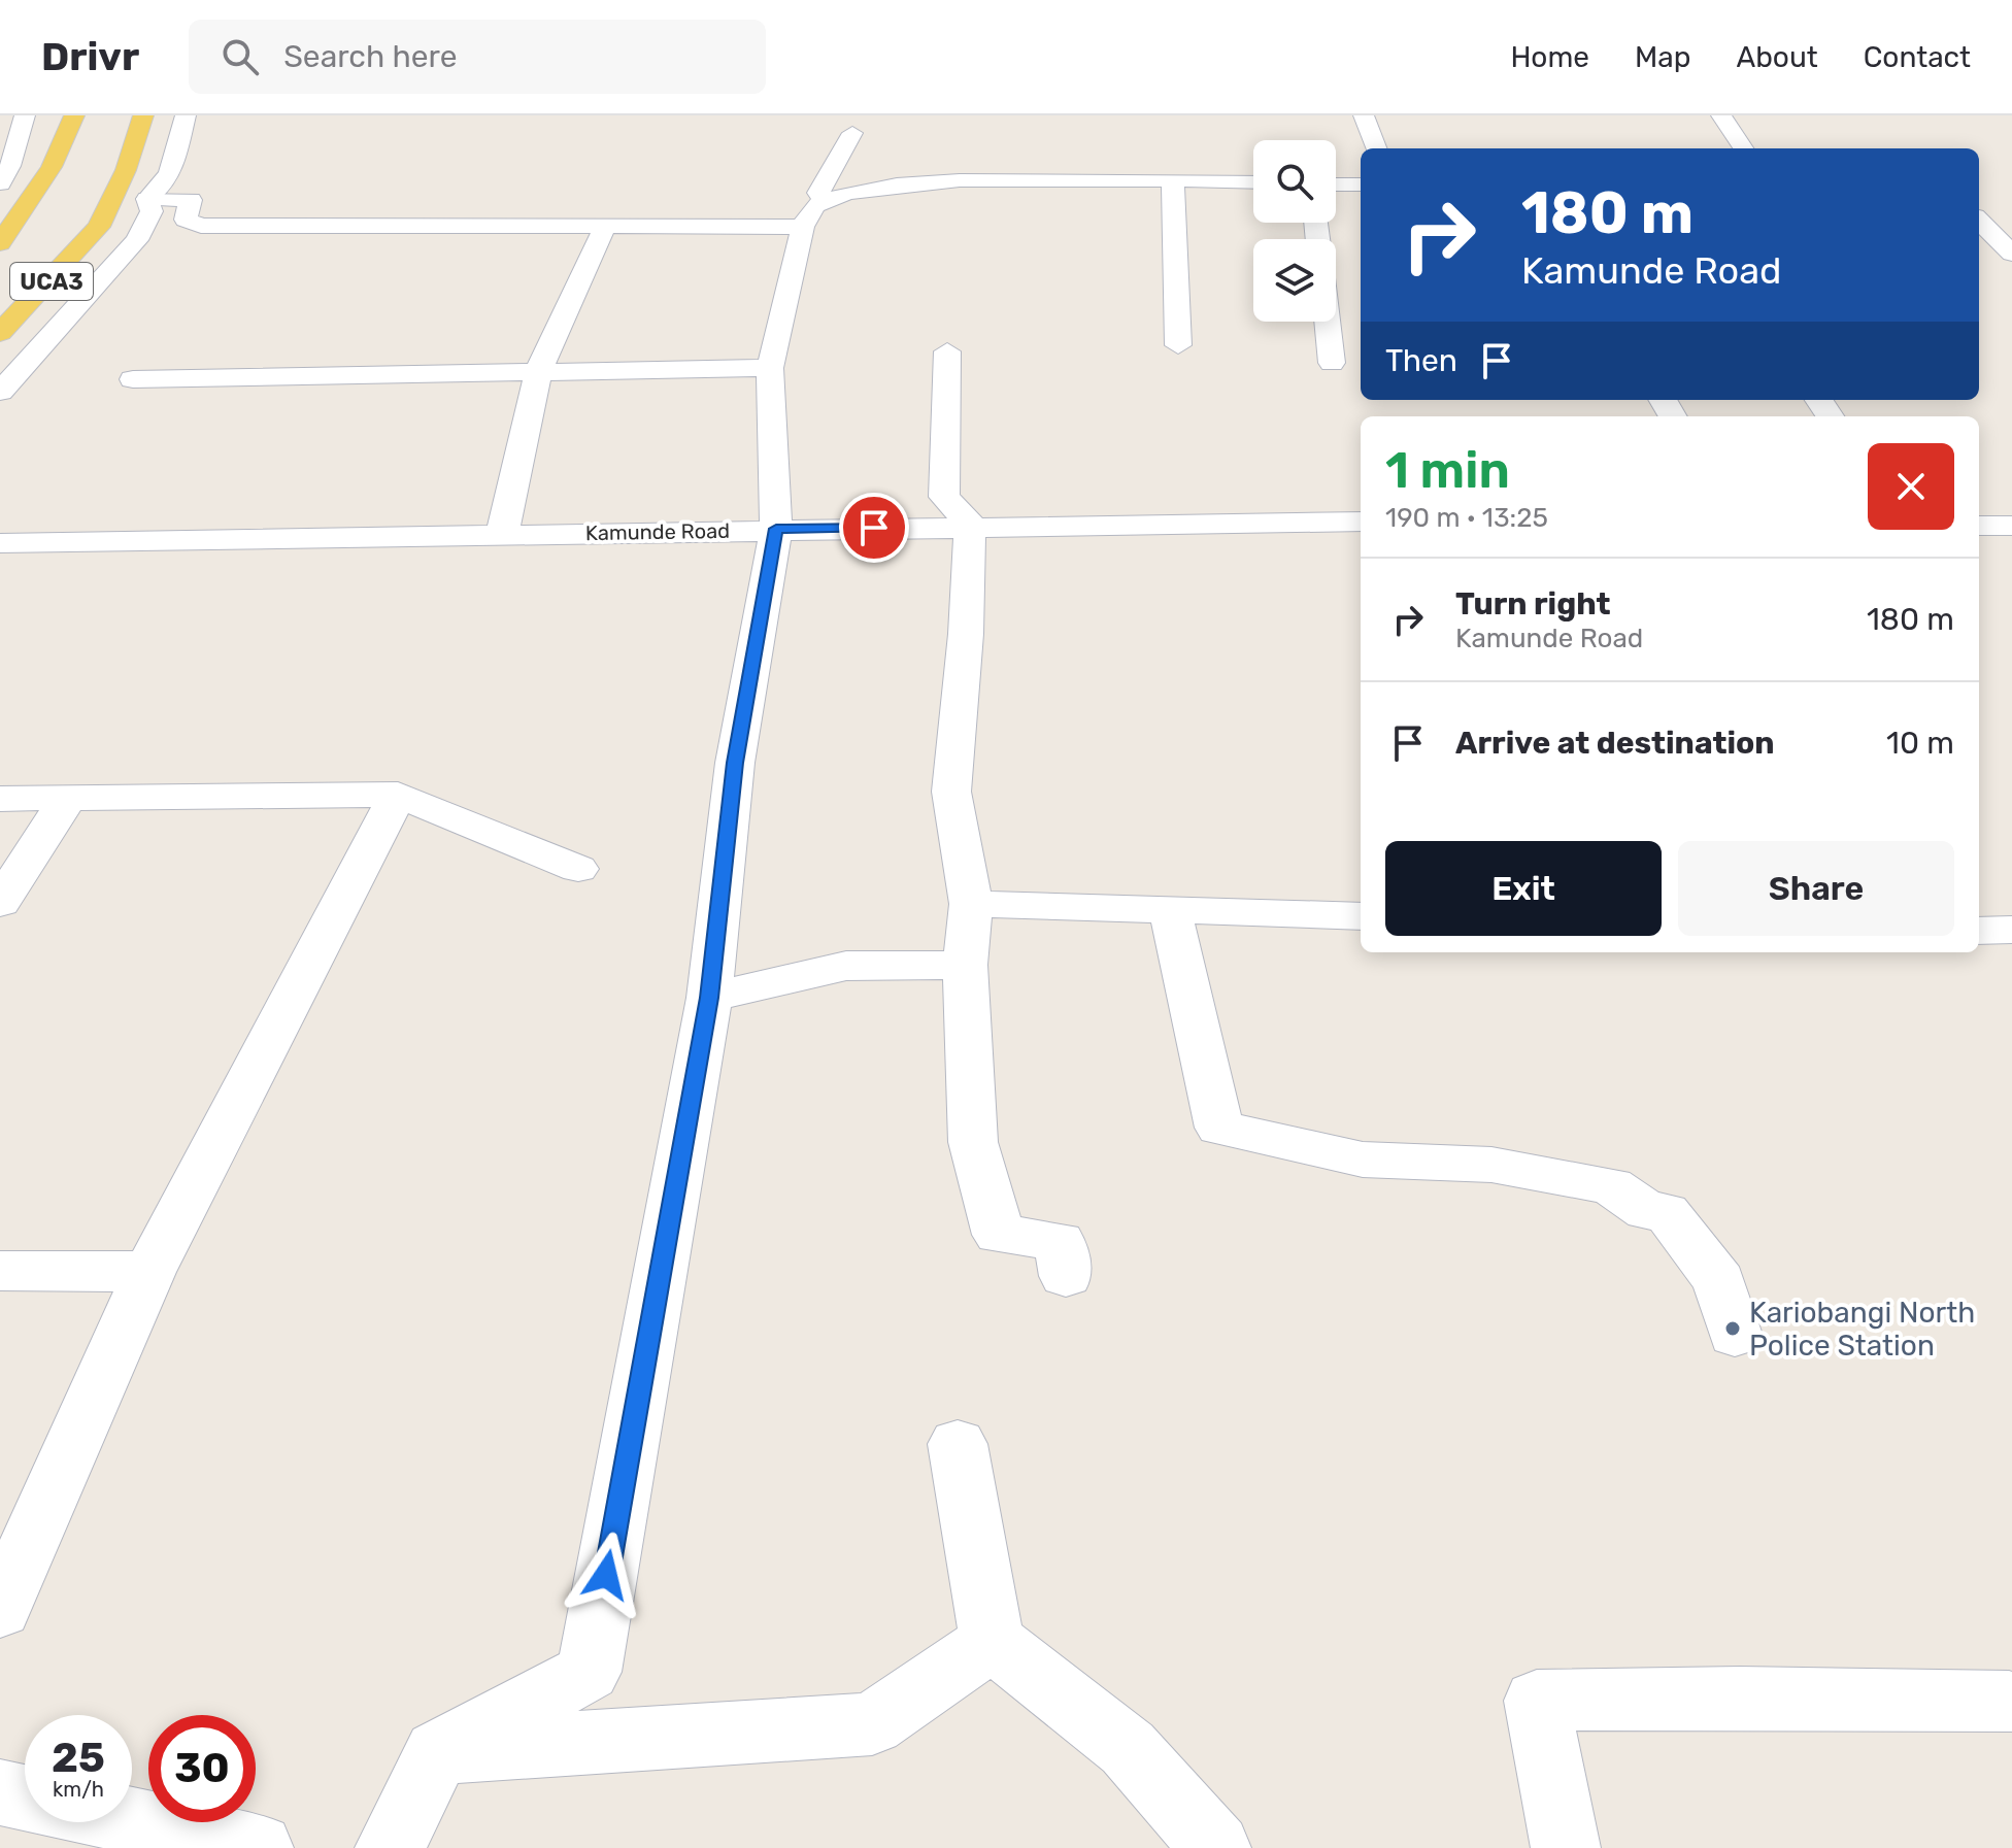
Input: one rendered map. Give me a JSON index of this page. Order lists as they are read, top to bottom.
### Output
{
  "streets": {
    "main road": ["UCA3"],
    "street": ["Kamunde Road"]
  },
  "places": ["Kariobangi North Police Station"],
  "page": {
    "header": "Drivr",
    "search": "Search here",
    "nav": [
      "Home",
      "Map",
      "About",
      "Contact"
    ],
    "turn": ["180 m", "Kamunde Road"],
    "then": "Then",
    "heading": ["1 min", "190 m · 13:25"],
    "list": [
      {
        "name": "Turn right",
        "note": "Kamunde Road",
        "value": "180 m"
      },
      {
        "name": "Arrive at destination",
        "value": "10 m"
      }
    ],
    "buttons": ["Exit", "Share"],
    "speed": "25 km/h",
    "limit": "30"
  }
}
